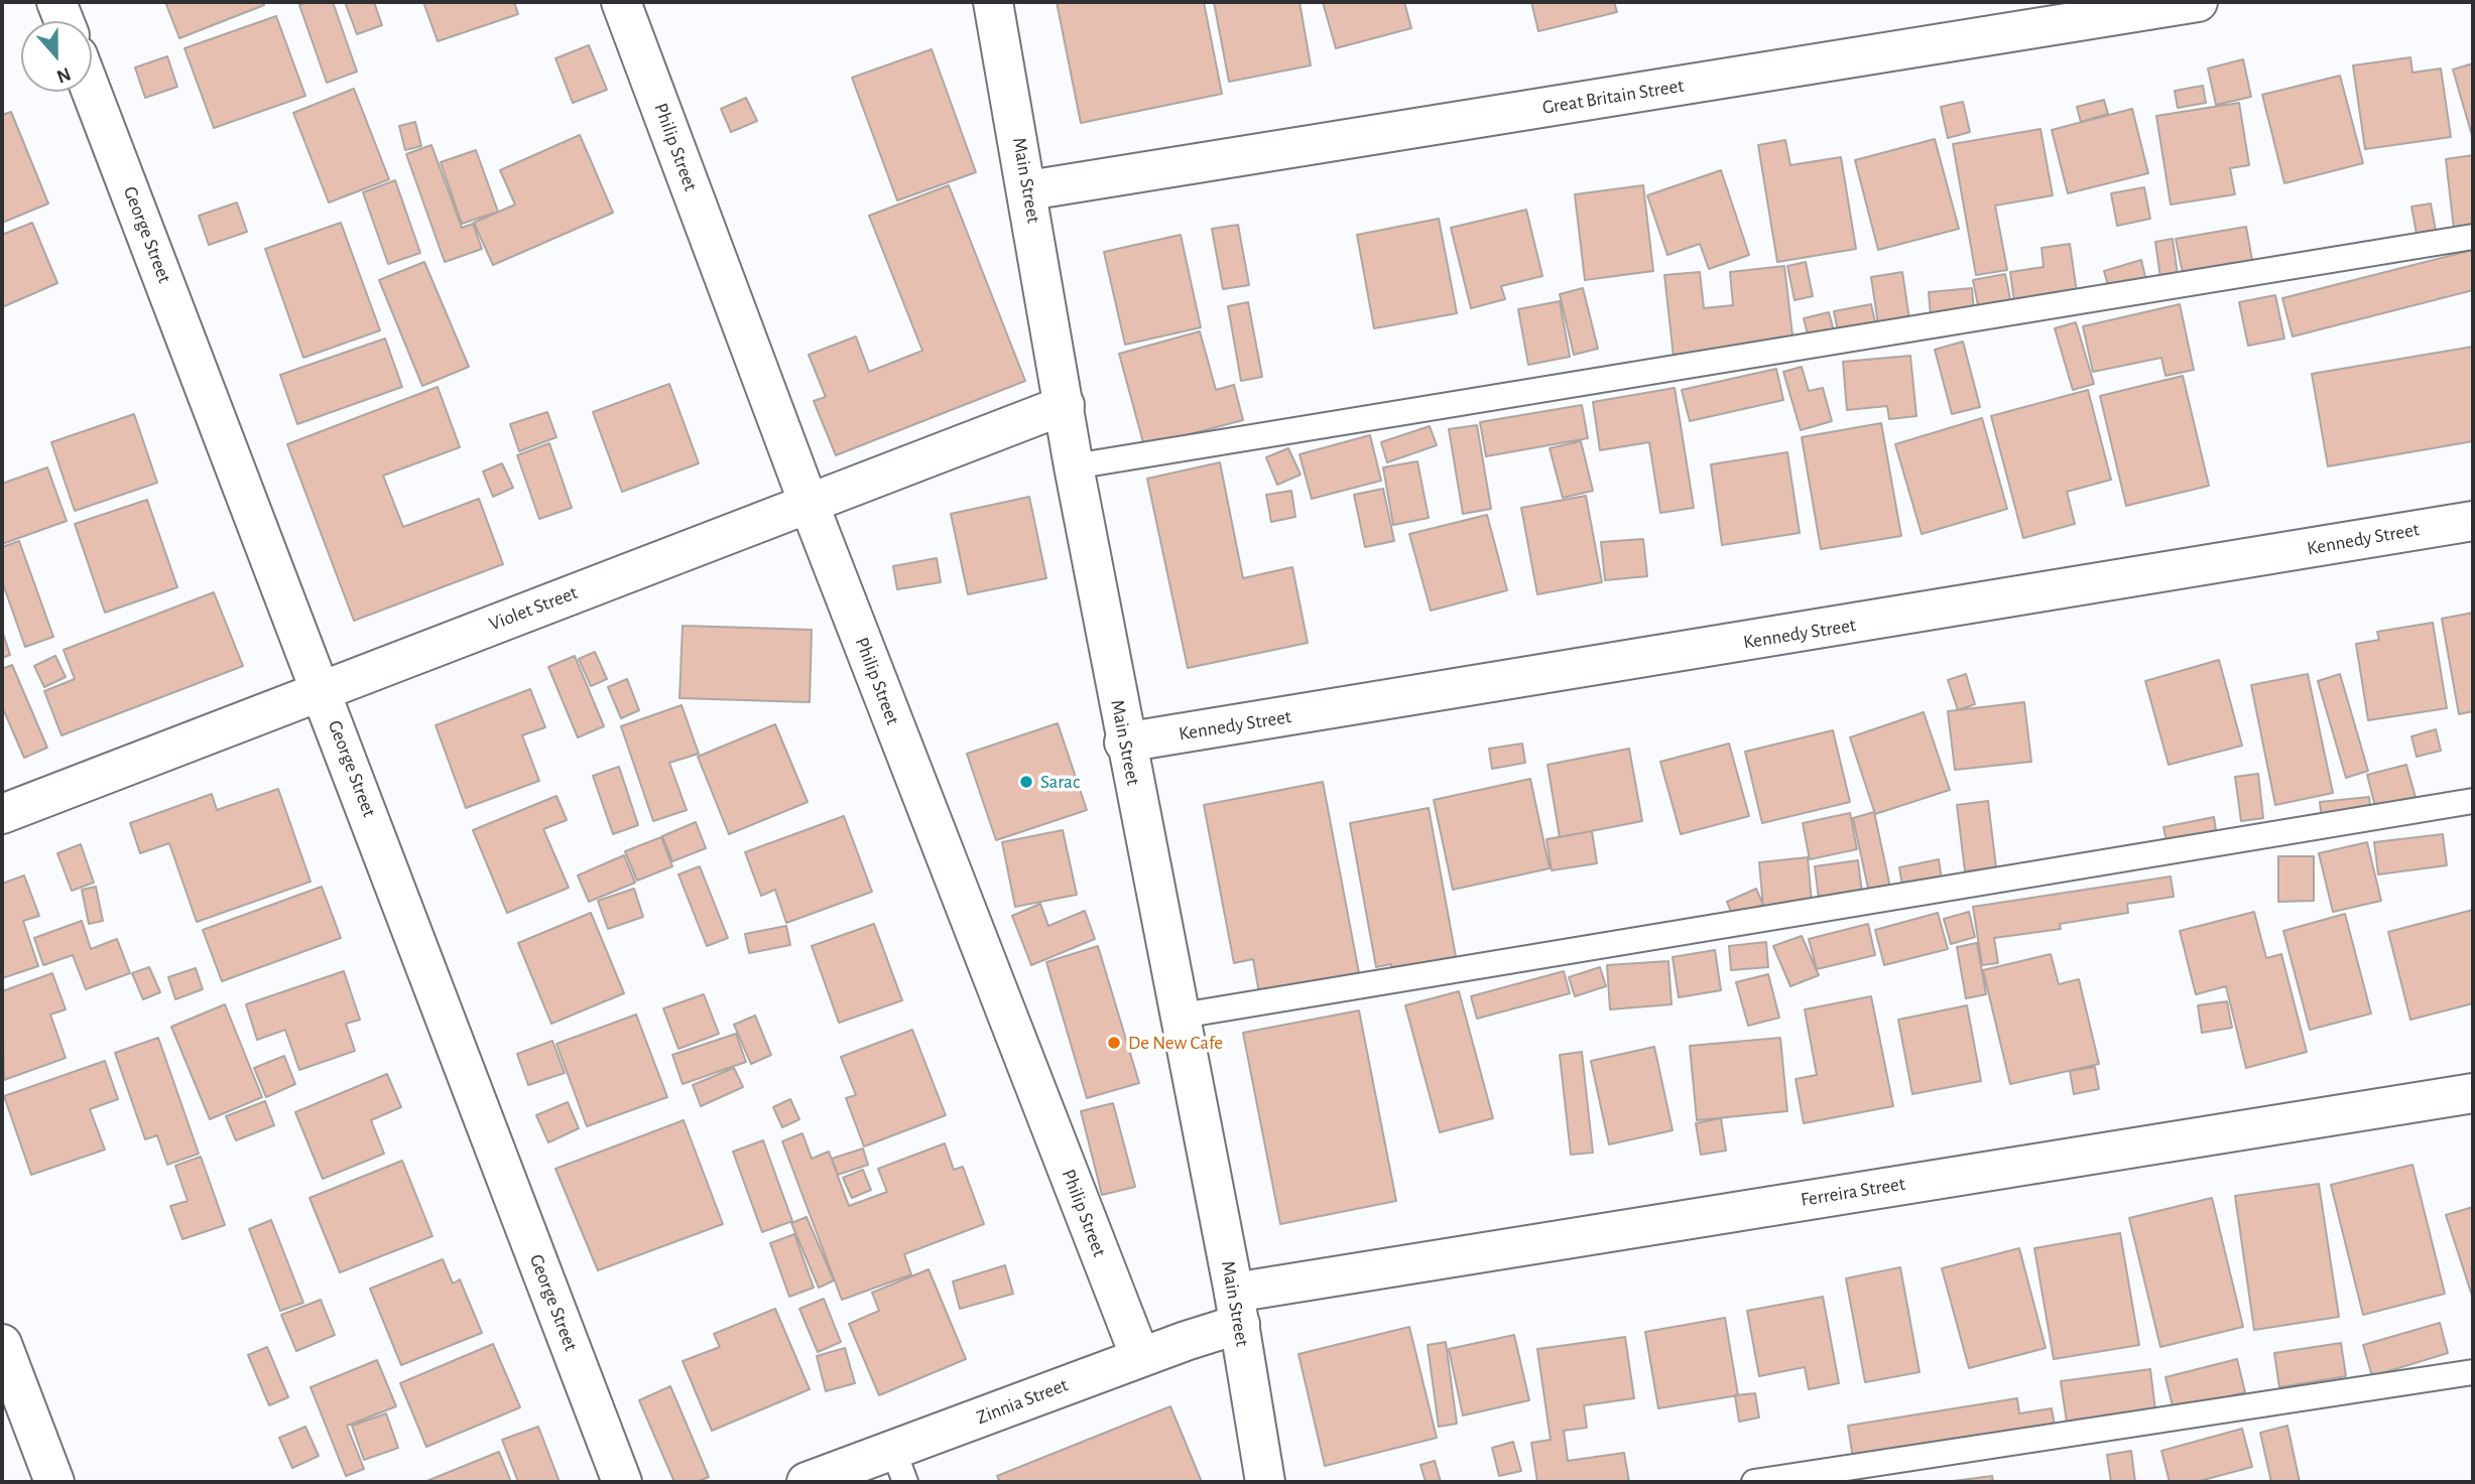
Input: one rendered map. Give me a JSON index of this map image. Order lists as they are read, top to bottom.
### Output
{
  "streets": {
    "street": [
      "Great Britain Street",
      "Philip Street",
      "Main Street",
      "George Street",
      "Kennedy Street",
      "Violet Street",
      "Ferreira Street",
      "Zinnia Street"
    ]
  },
  "crossings": [
    ["Great Britain Street", "Main Street"],
    ["Philip Street", "Violet Street"],
    ["Philip Street", "Zinnia Street"],
    ["Main Street", "Kennedy Street"],
    ["Main Street", "Violet Street"],
    ["Main Street", "Ferreira Street"],
    ["Main Street", "Zinnia Street"],
    ["George Street", "Violet Street"],
    ["Ferreira Street", "Zinnia Street"]
  ],
  "places": ["Sarac", "De New Cafe"],
  "north": "bottom"
}
